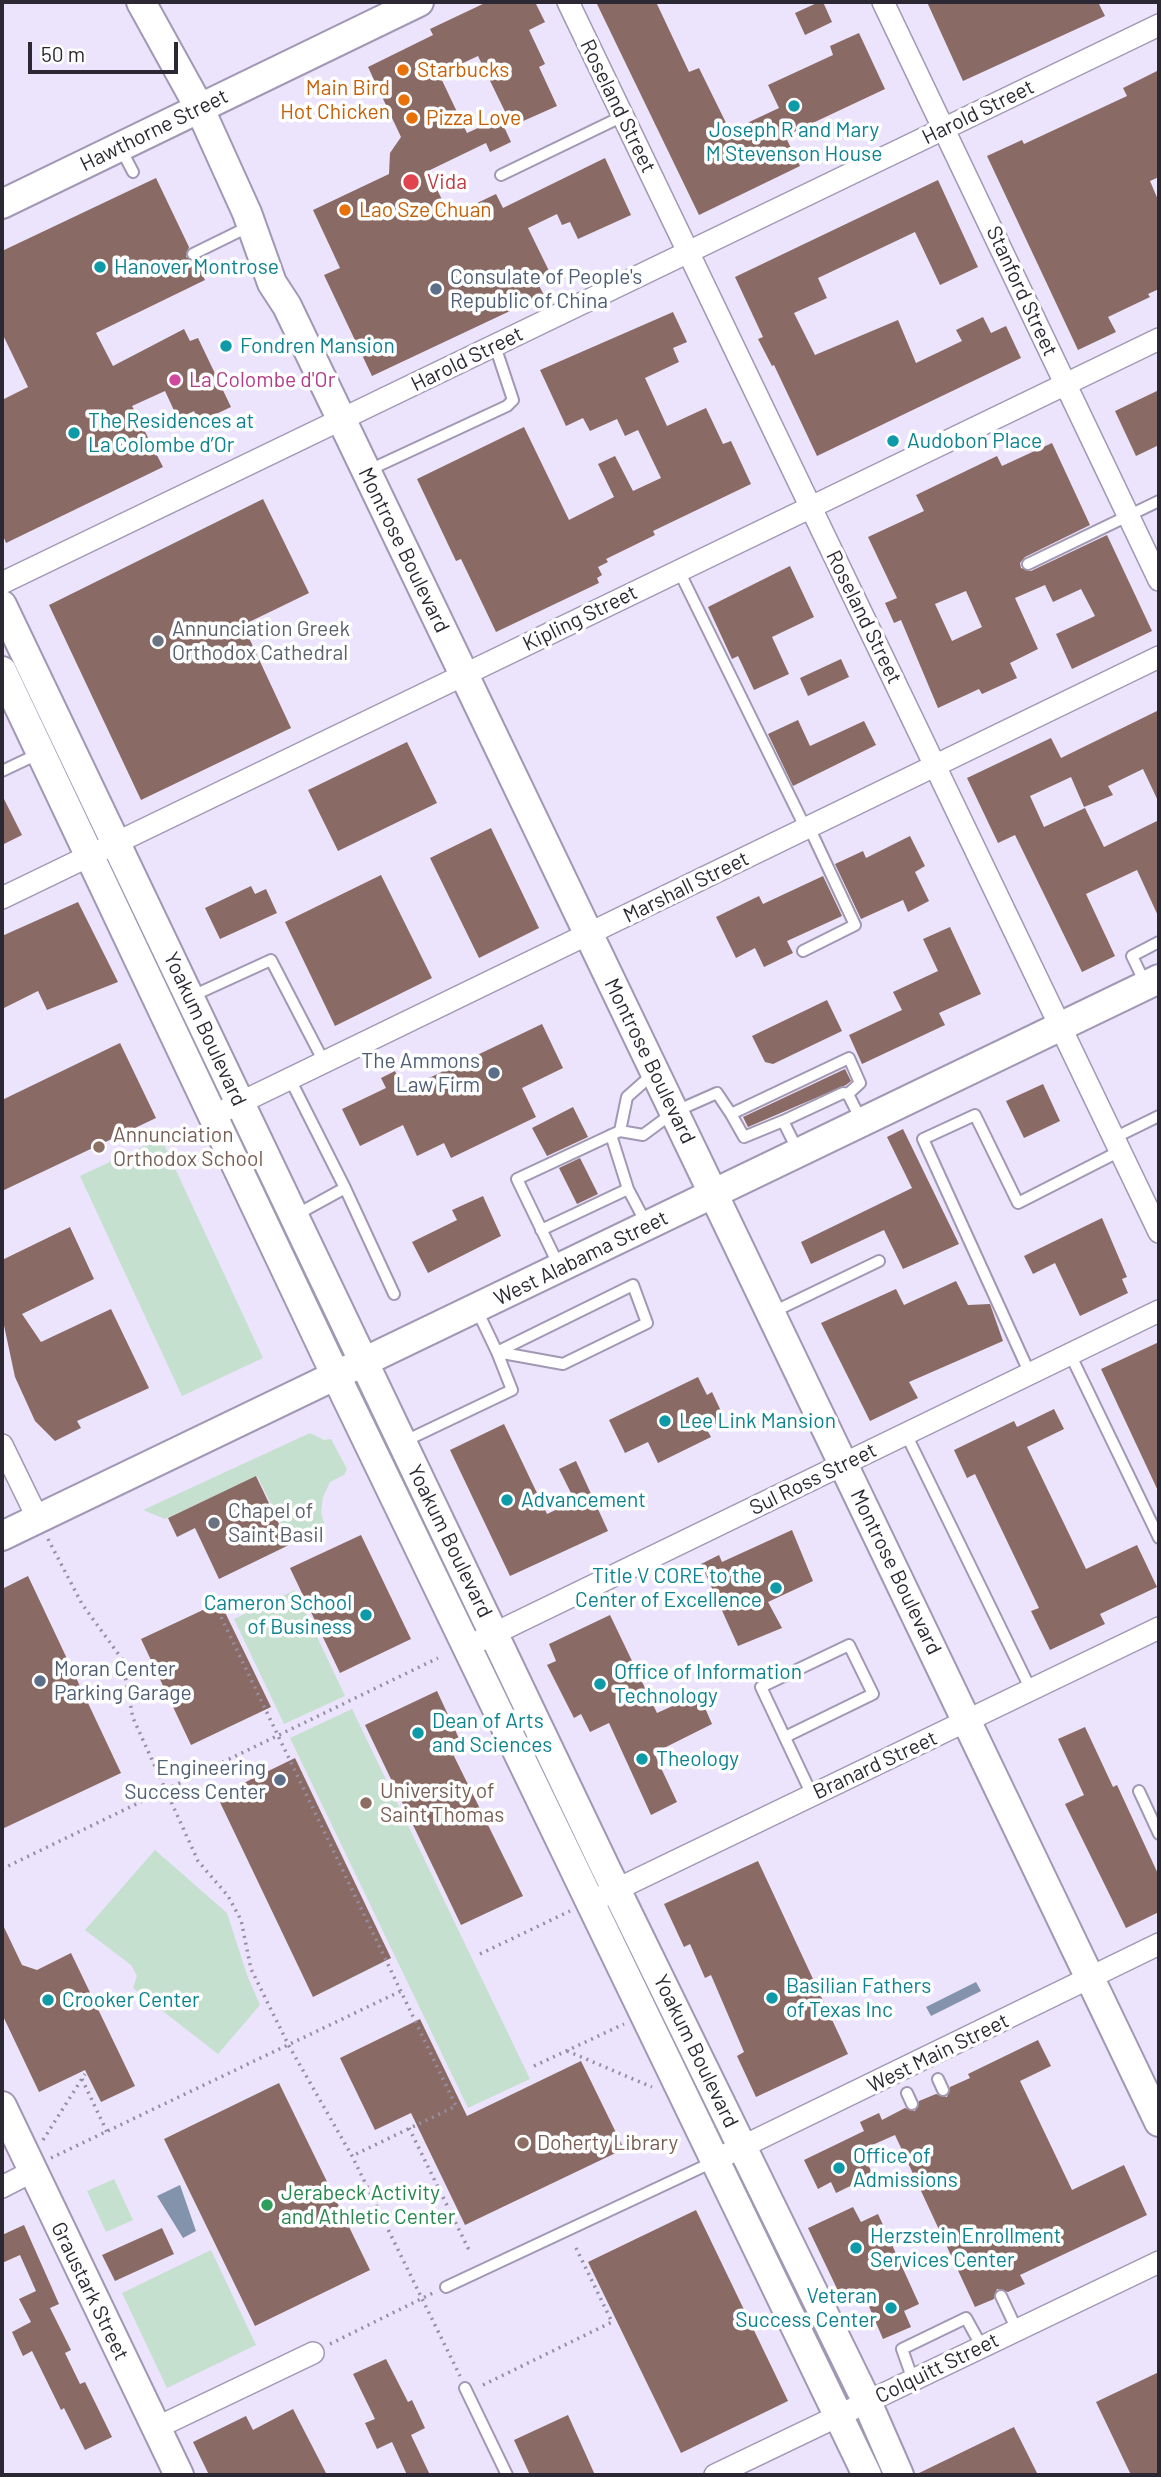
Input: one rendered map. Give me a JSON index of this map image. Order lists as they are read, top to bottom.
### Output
{
  "streets": {
    "street": [
      "Roseland Street",
      "Harold Street",
      "Hawthorne Street",
      "Stanford Street",
      "Montrose Boulevard",
      "Kipling Street",
      "Marshall Street",
      "Yoakum Boulevard",
      "West Alabama Street",
      "Sul Ross Street",
      "Branard Street",
      "West Main Street",
      "Graustark Street",
      "Colquitt Street"
    ]
  },
  "crossings": [
    ["Roseland Street", "Harold Street"],
    ["Roseland Street", "Kipling Street"],
    ["Roseland Street", "Marshall Street"],
    ["Roseland Street", "West Alabama Street"],
    ["Harold Street", "Stanford Street"],
    ["Harold Street", "Montrose Boulevard"],
    ["Hawthorne Street", "Montrose Boulevard"],
    ["Stanford Street", "Kipling Street"],
    ["Montrose Boulevard", "Kipling Street"],
    ["Montrose Boulevard", "Marshall Street"],
    ["Montrose Boulevard", "West Alabama Street"],
    ["Montrose Boulevard", "Sul Ross Street"],
    ["Montrose Boulevard", "Branard Street"],
    ["Montrose Boulevard", "West Main Street"],
    ["Kipling Street", "Yoakum Boulevard"],
    ["Marshall Street", "Yoakum Boulevard"],
    ["Yoakum Boulevard", "West Alabama Street"],
    ["Yoakum Boulevard", "Sul Ross Street"],
    ["Yoakum Boulevard", "Branard Street"],
    ["Yoakum Boulevard", "West Main Street"],
    ["Yoakum Boulevard", "Colquitt Street"]
  ],
  "places": [
    "Starbucks",
    "Main Bird Hot Chicken",
    "Joseph R and Mary M Stevenson House",
    "Pizza Love",
    "Vida",
    "Lao Sze Chuan",
    "Hanover Montrose",
    "Consulate of People's Republic of China",
    "Fondren Mansion",
    "La Colombe d'Or",
    "The Residences at La Colombe d’Or",
    "Audobon Place",
    "Annunciation Greek Orthodox Cathedral",
    "The Ammons Law Firm",
    "Annunciation Orthodox School",
    "Lee Link Mansion",
    "Advancement",
    "Chapel of Saint Basil",
    "Title V CORE to the Center of Excellence",
    "Cameron School of Business",
    "Moran Center Parking Garage",
    "Office of Information Technology",
    "Dean of Arts and Sciences",
    "Theology",
    "Engineering Success Center",
    "University of Saint Thomas",
    "Basilian Fathers of Texas Inc",
    "Crooker Center",
    "Doherty Library",
    "Office of Admissions",
    "Jerabeck Activity and Athletic Center",
    "Herzstein Enrollment Services Center",
    "Veteran Success Center"
  ],
  "scale_bar": "50 m"
}
